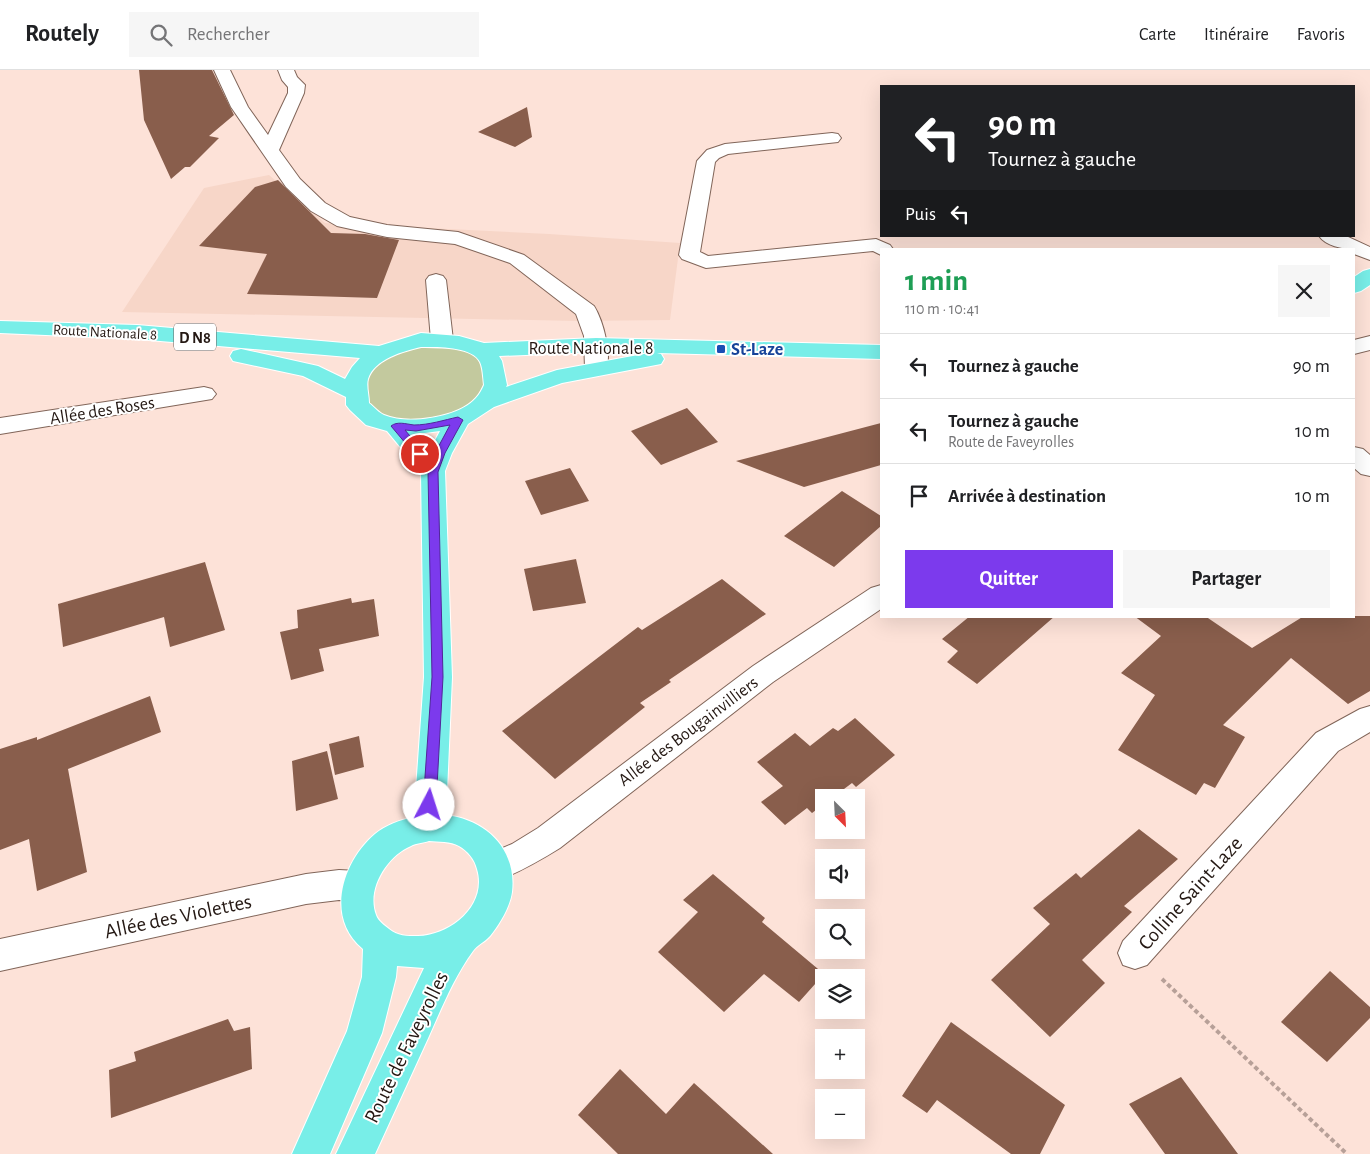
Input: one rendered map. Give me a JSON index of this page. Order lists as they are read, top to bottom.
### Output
{
  "streets": {
    "main road": ["Route Nationale 8", "D N8", "Route de Faveyrolles"],
    "street": [
      "Allée des Roses",
      "Allée des Bougainvilliers",
      "Colline Saint-Laze",
      "Allée des Violettes"
    ]
  },
  "crossings": [
    ["Allée des Bougainvilliers", "Allée des Violettes"],
    ["Allée des Bougainvilliers", "Route de Faveyrolles"],
    ["Allée des Violettes", "Route de Faveyrolles"]
  ],
  "places": {
    "transit": ["St-Laze"]
  },
  "north": "bottom right",
  "page": {
    "header": "Routely",
    "search": "Rechercher",
    "nav": ["Carte", "Itinéraire", "Favoris"],
    "turn": ["90 m", "Tournez à gauche"],
    "then": "Puis",
    "heading": ["1 min", "110 m · 10:41"],
    "list": [
      {
        "name": "Tournez à gauche",
        "value": "90 m"
      },
      {
        "name": "Tournez à gauche",
        "note": "Route de Faveyrolles",
        "value": "10 m"
      },
      {
        "name": "Arrivée à destination",
        "value": "10 m"
      }
    ],
    "buttons": ["Quitter", "Partager"],
    "map_buttons": ["+", "−"]
  }
}
